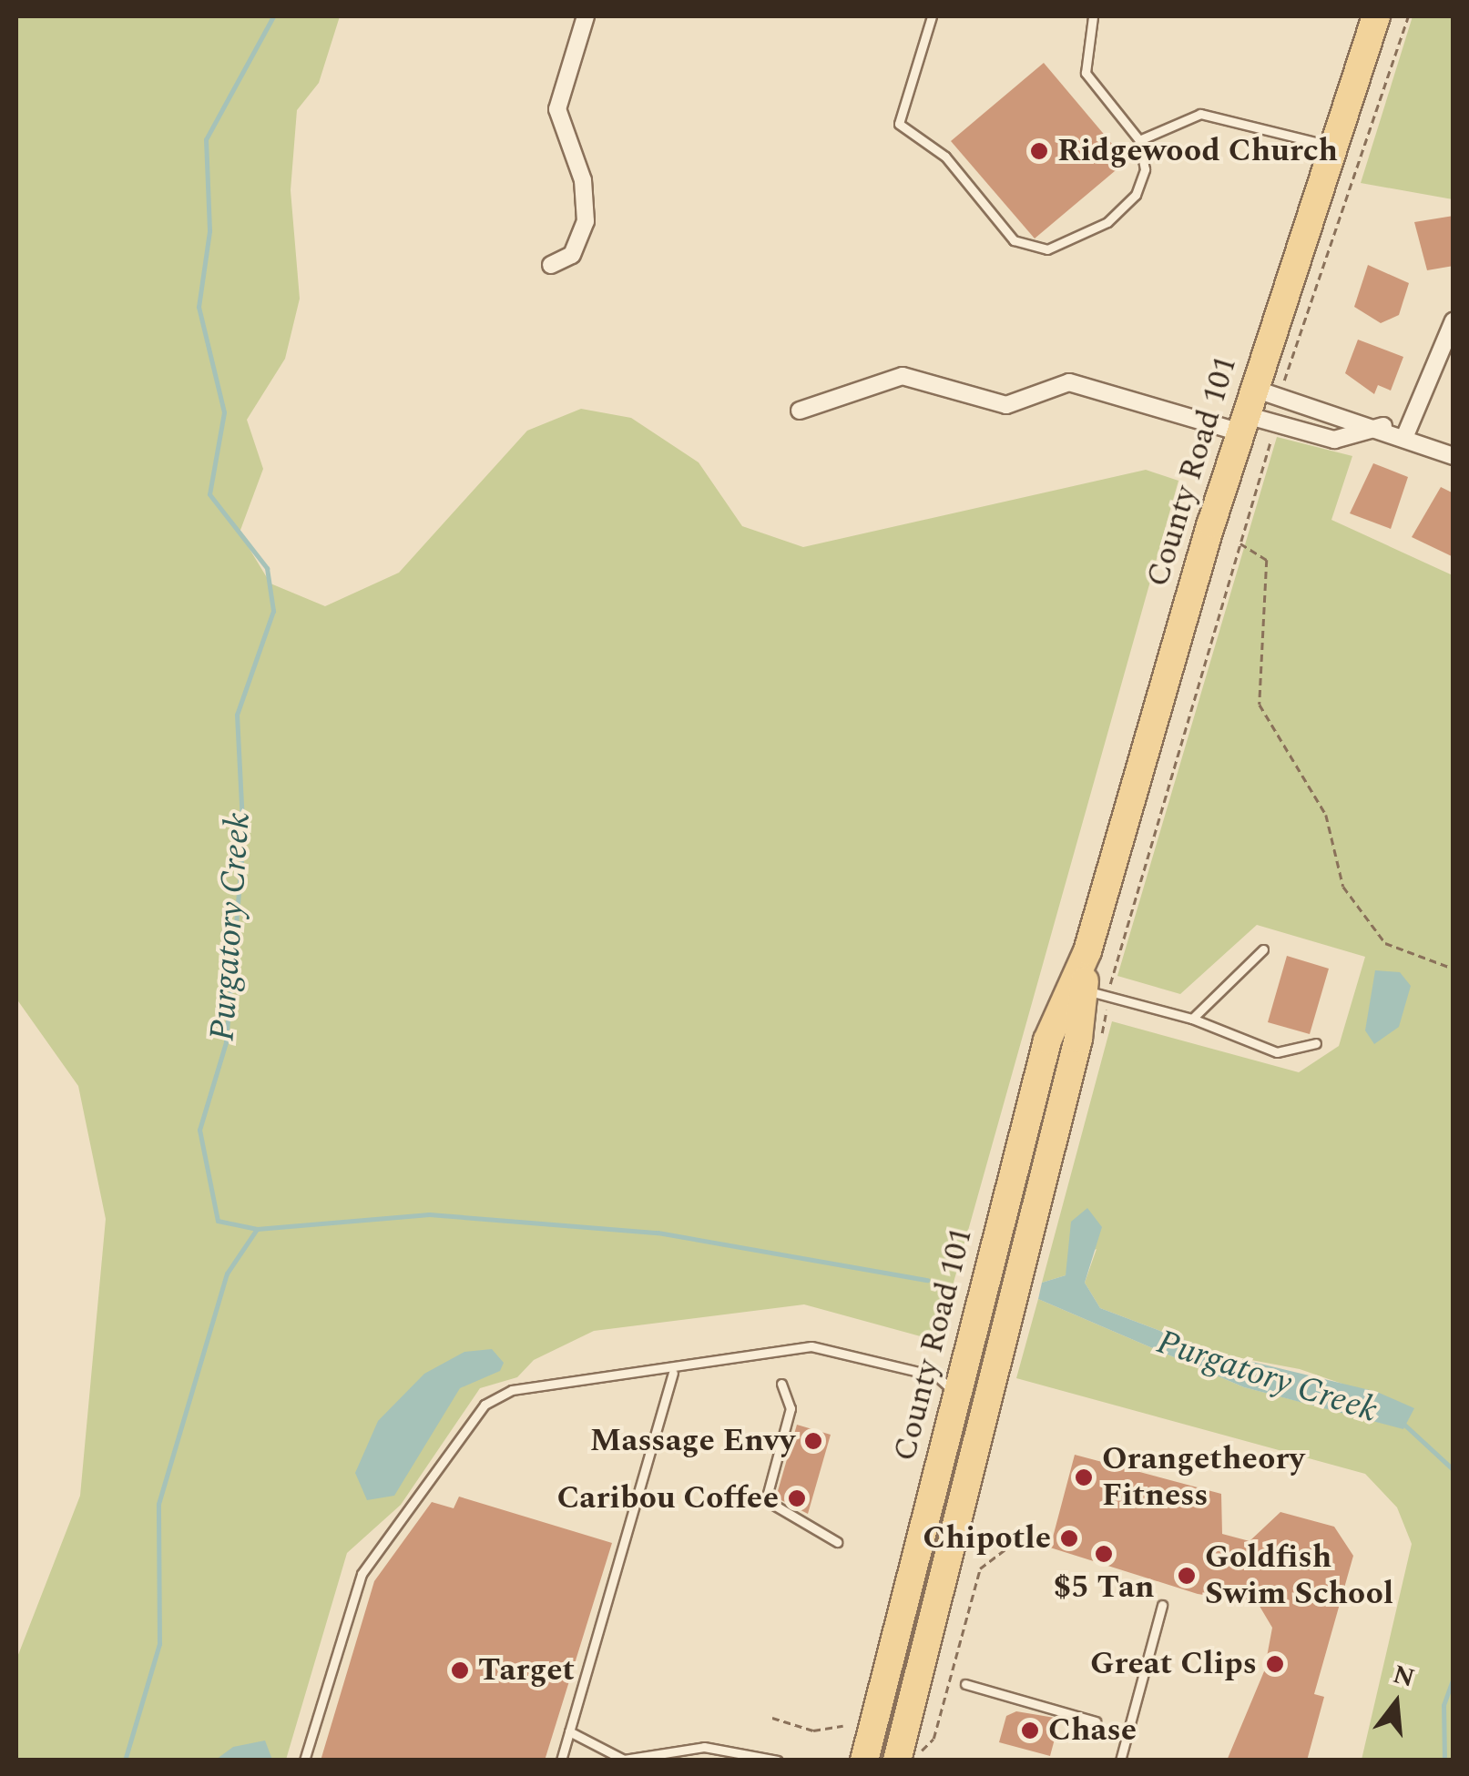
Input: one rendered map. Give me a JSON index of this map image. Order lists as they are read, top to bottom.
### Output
{
  "streets": {
    "main road": ["County Road 101"]
  },
  "water": ["Purgatory Creek"],
  "places": [
    "Ridgewood Church",
    "Massage Envy",
    "Orangetheory Fitness",
    "Caribou Coffee",
    "Chipotle",
    "$5 Tan",
    "Goldfish Swim School",
    "Great Clips",
    "Target",
    "Chase"
  ],
  "north": "top"
}
